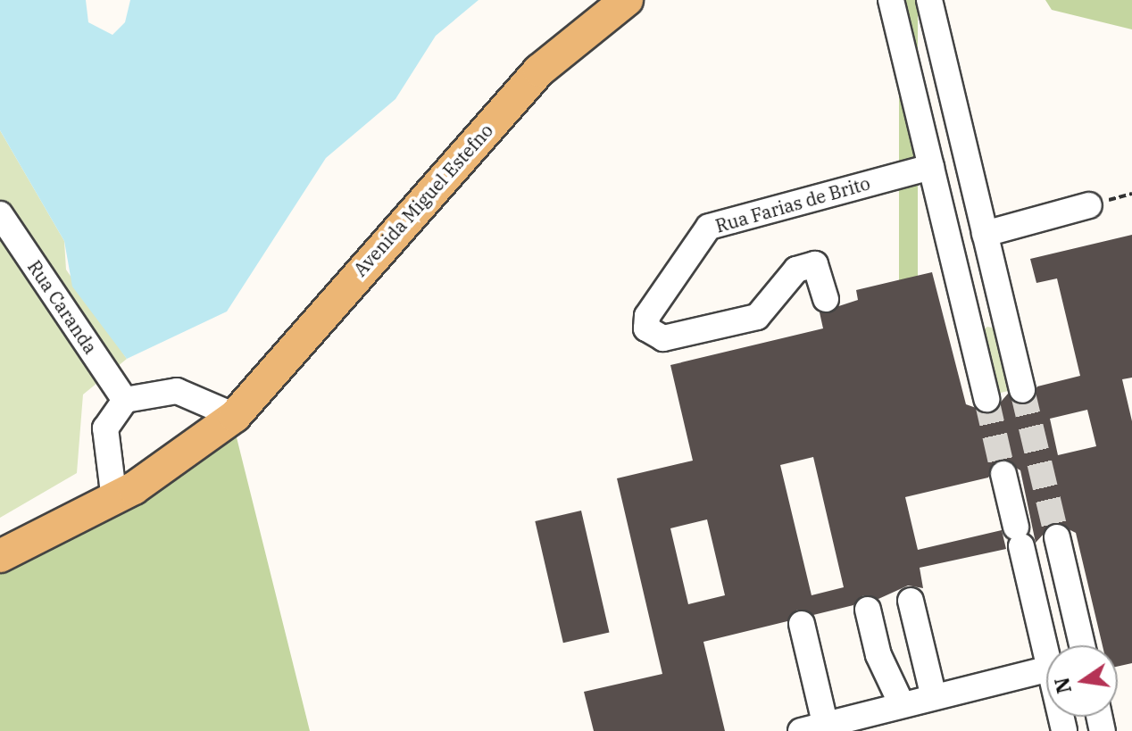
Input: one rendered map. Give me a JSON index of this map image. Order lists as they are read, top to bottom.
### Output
{
  "streets": {
    "main road": ["Avenida Miguel Estefno"],
    "lane": ["Rua Farias de Brito", "Rua Caranda"]
  },
  "north": "left"
}
